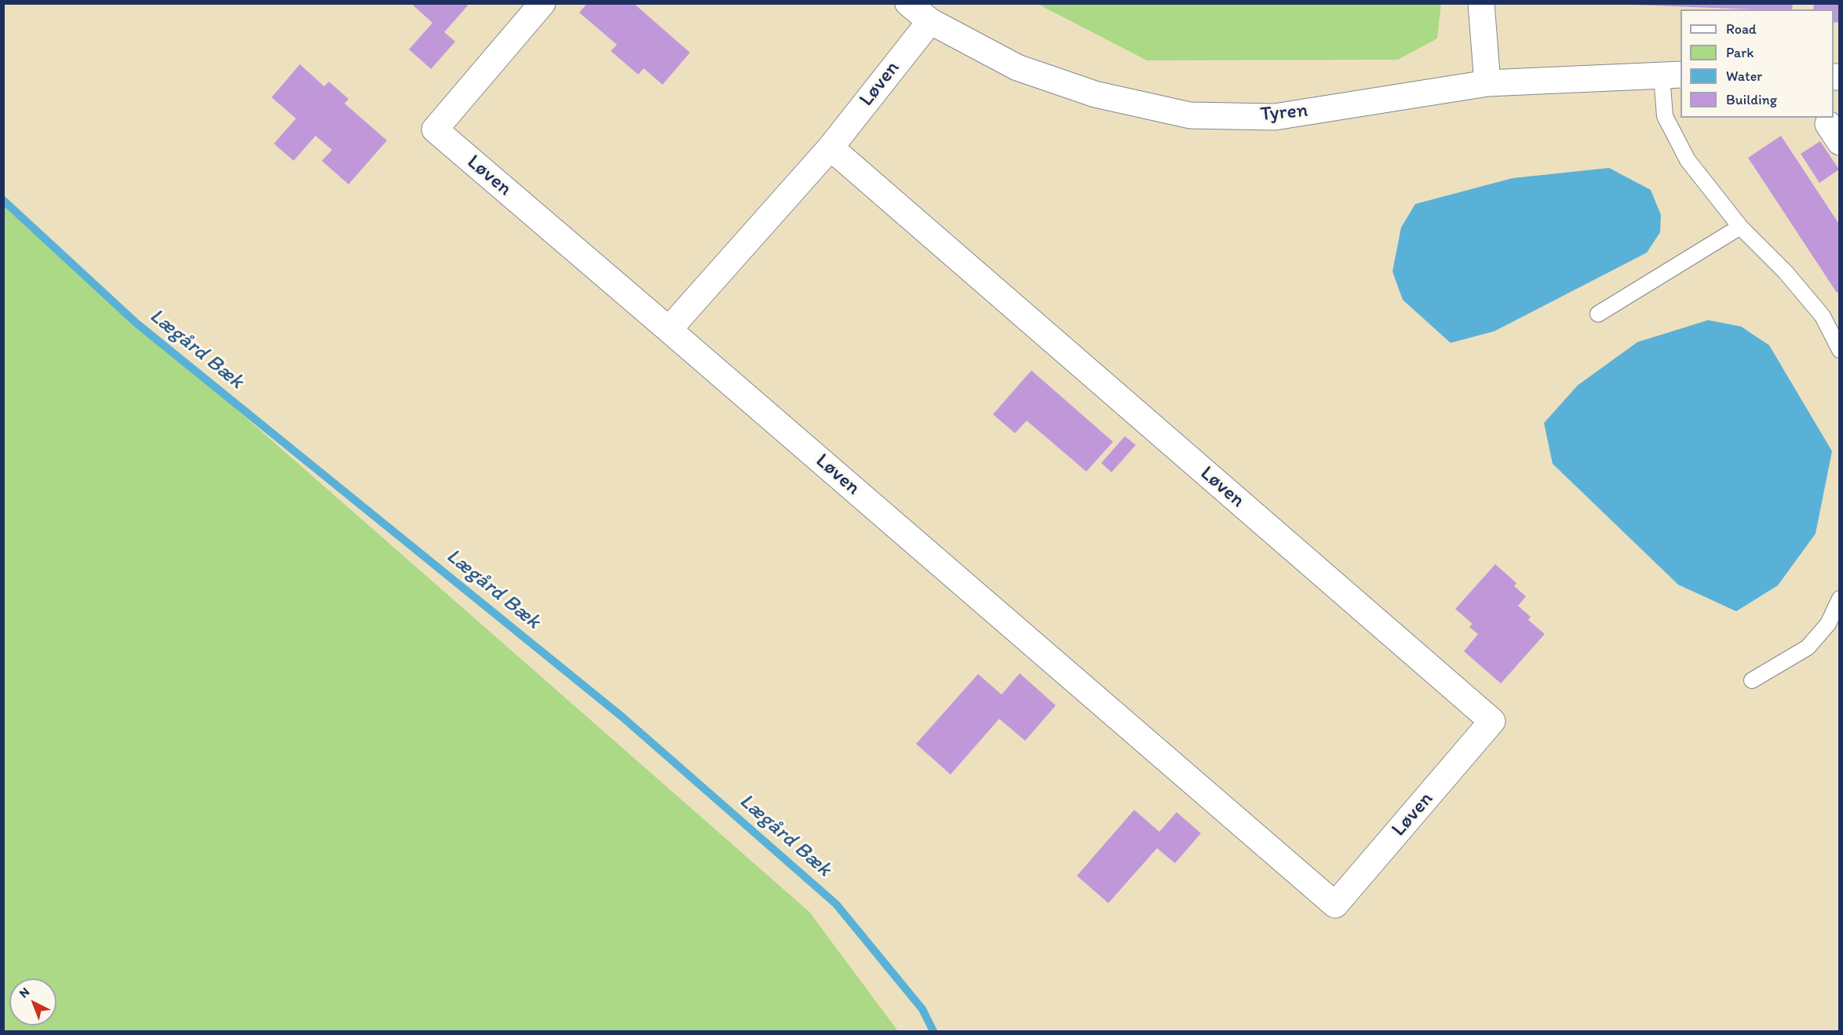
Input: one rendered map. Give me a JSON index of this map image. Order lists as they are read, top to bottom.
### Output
{
  "streets": {
    "street": ["Løven", "Tyren"]
  },
  "crossings": [
    ["Løven", "Tyren"]
  ],
  "water": ["Lægård Bæk"],
  "legend": [
    "Road",
    "Park",
    "Water",
    "Building"
  ],
  "north": "top left"
}
